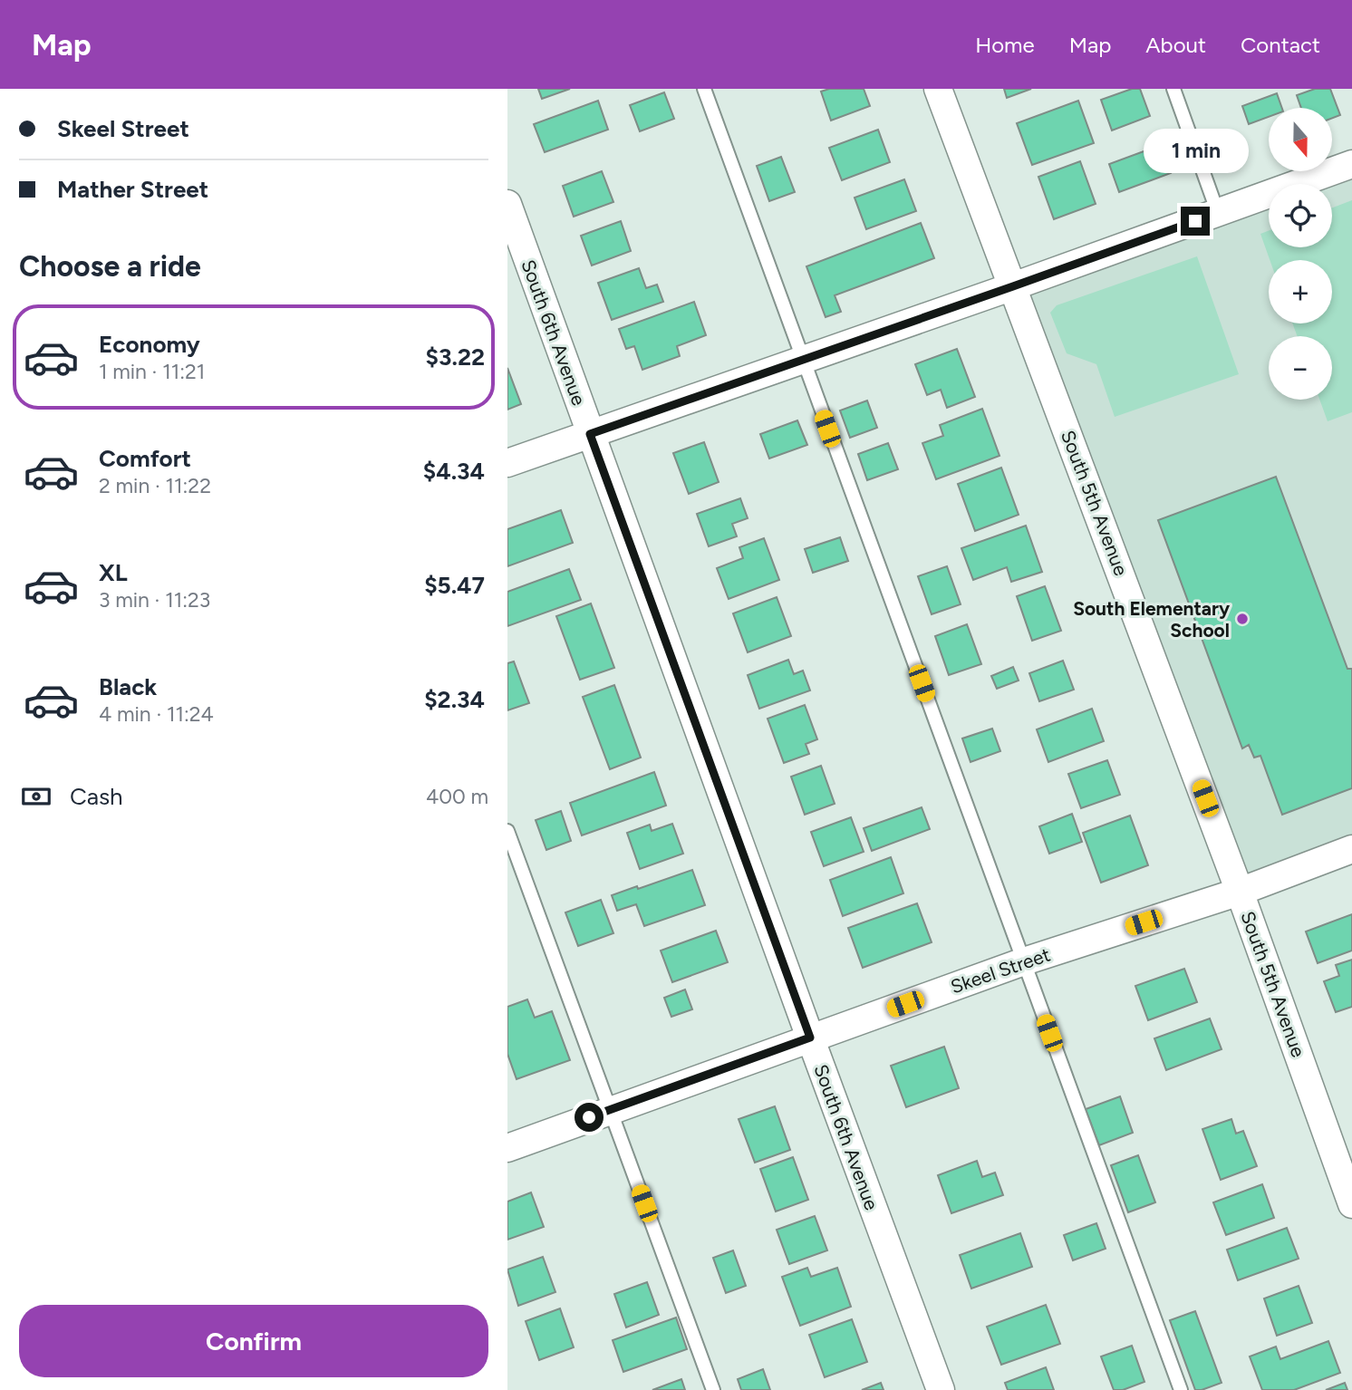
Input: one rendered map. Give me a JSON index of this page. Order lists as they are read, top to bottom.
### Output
{
  "streets": {
    "street": ["South 6th Avenue", "South 5th Avenue", "Skeel Street"]
  },
  "crossings": [
    ["South 6th Avenue", "Skeel Street"],
    ["South 5th Avenue", "Skeel Street"]
  ],
  "places": ["South Elementary School"],
  "north": "bottom",
  "page": {
    "header": "Map",
    "nav": [
      "Home",
      "Map",
      "About",
      "Contact"
    ],
    "banner": ["Skeel Street", "Mather Street"],
    "map_buttons": ["+", "−"],
    "bubble": "1 min",
    "heading": "Choose a ride",
    "list": [
      {
        "name": "Economy",
        "note": "1 min · 11:21",
        "value": "$3.22"
      },
      {
        "name": "Comfort",
        "note": "2 min · 11:22",
        "value": "$4.34"
      },
      {
        "name": "XL",
        "note": "3 min · 11:23",
        "value": "$5.47"
      },
      {
        "name": "Black",
        "note": "4 min · 11:24",
        "value": "$2.34"
      }
    ],
    "pay": ["Cash", "400 m"],
    "buttons": "Confirm"
  }
}
